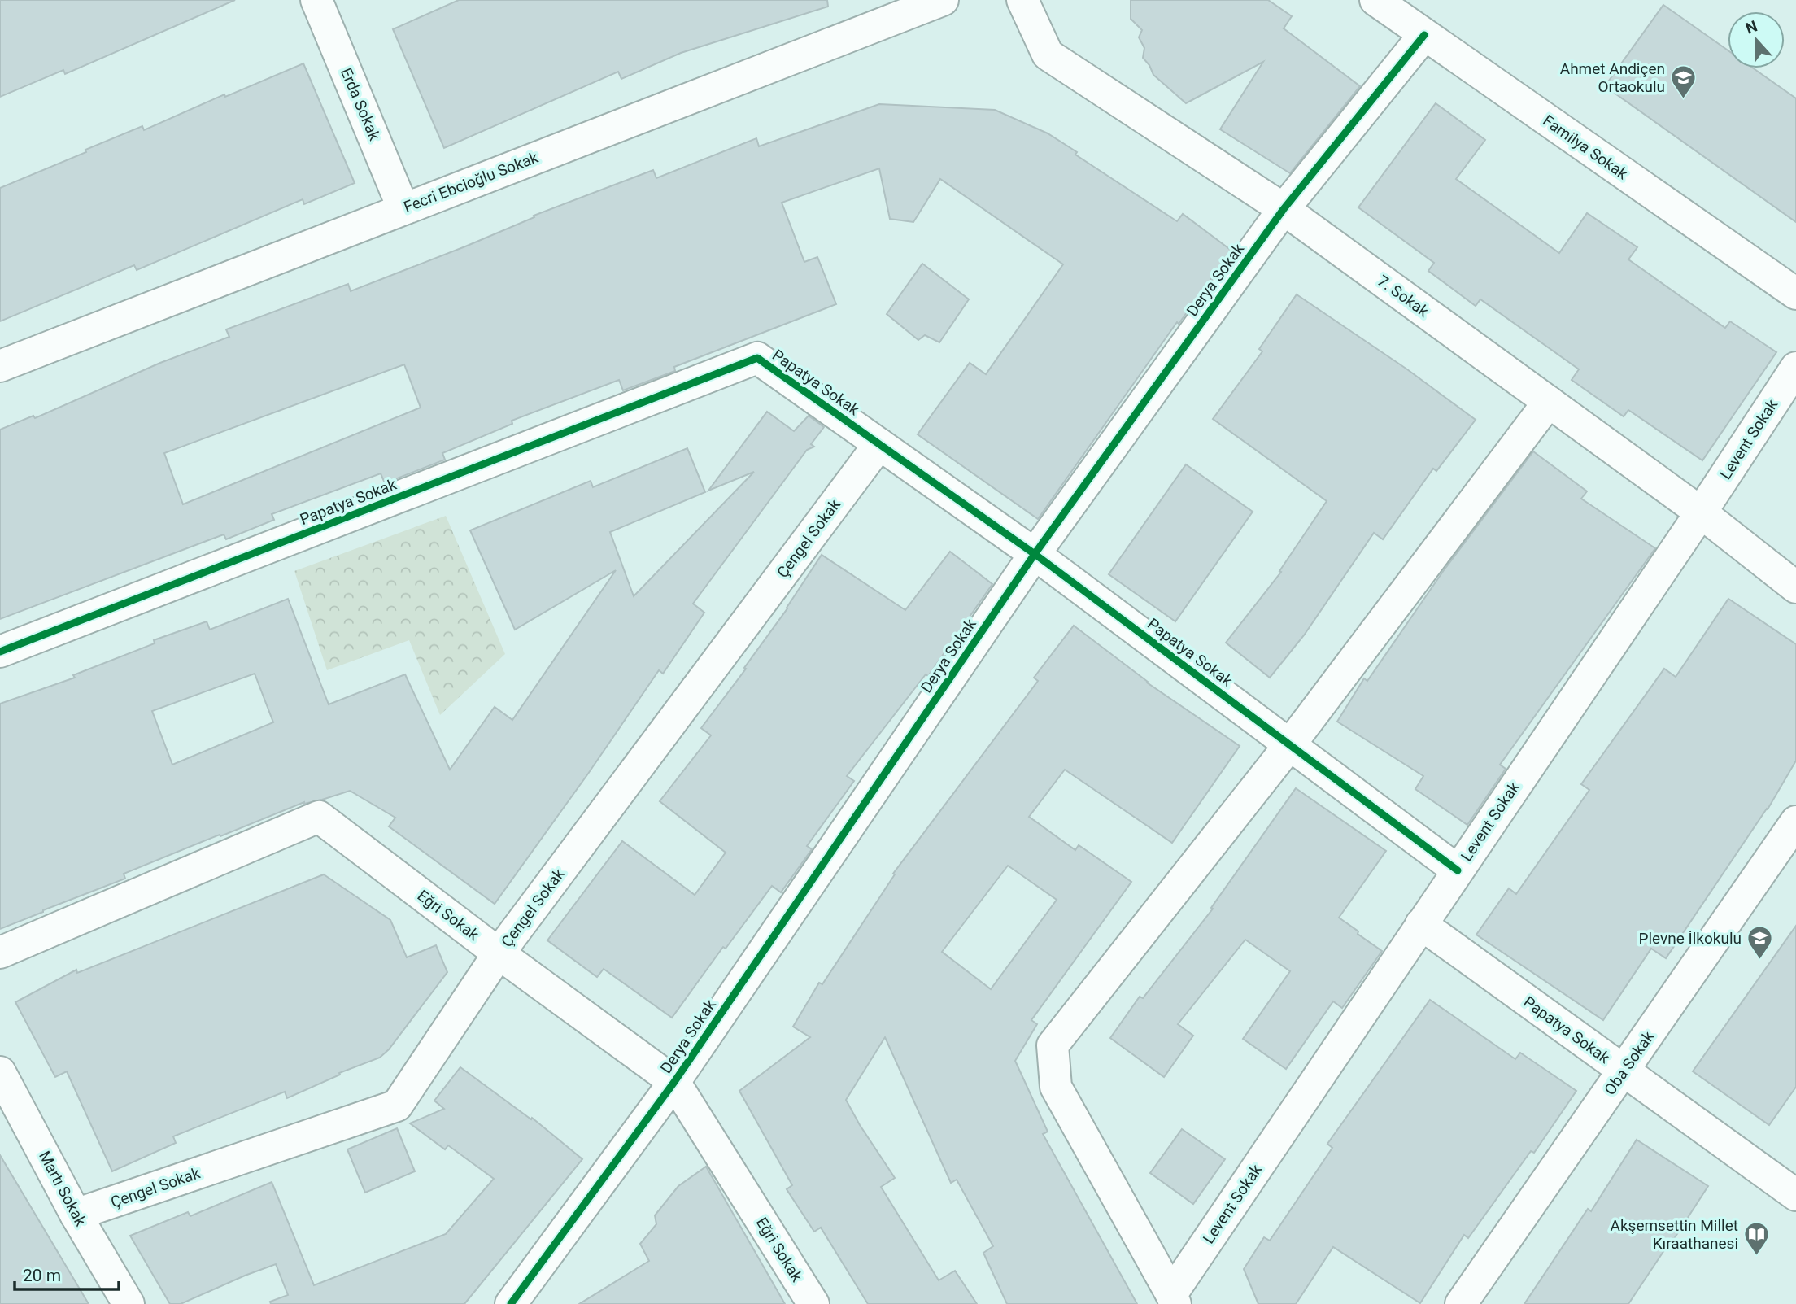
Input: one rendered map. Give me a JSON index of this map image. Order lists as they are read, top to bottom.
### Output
{
  "streets": {
    "street": [
      "Erda Sokak",
      "Familya Sokak",
      "Fecri Ebcioğlu Sokak",
      "Derya Sokak",
      "7. Sokak",
      "Papatya Sokak",
      "Levent Sokak",
      "Çengel Sokak",
      "Eğri Sokak",
      "Oba Sokak",
      "Martı Sokak"
    ]
  },
  "crossings": [
    ["Erda Sokak", "Fecri Ebcioğlu Sokak"],
    ["Familya Sokak", "Derya Sokak"],
    ["Derya Sokak", "7. Sokak"],
    ["Derya Sokak", "Papatya Sokak"],
    ["Derya Sokak", "Eğri Sokak"],
    ["7. Sokak", "Levent Sokak"],
    ["Papatya Sokak", "Levent Sokak"],
    ["Papatya Sokak", "Çengel Sokak"],
    ["Papatya Sokak", "Oba Sokak"],
    ["Çengel Sokak", "Eğri Sokak"],
    ["Çengel Sokak", "Martı Sokak"]
  ],
  "places": {
    "school or university": ["Ahmet Andiçen Ortaokulu", "Plevne İlkokulu"],
    "library": ["Akşemsettin Millet Kıraathanesi"]
  },
  "scale_bar": "20 m",
  "north": "top"
}
